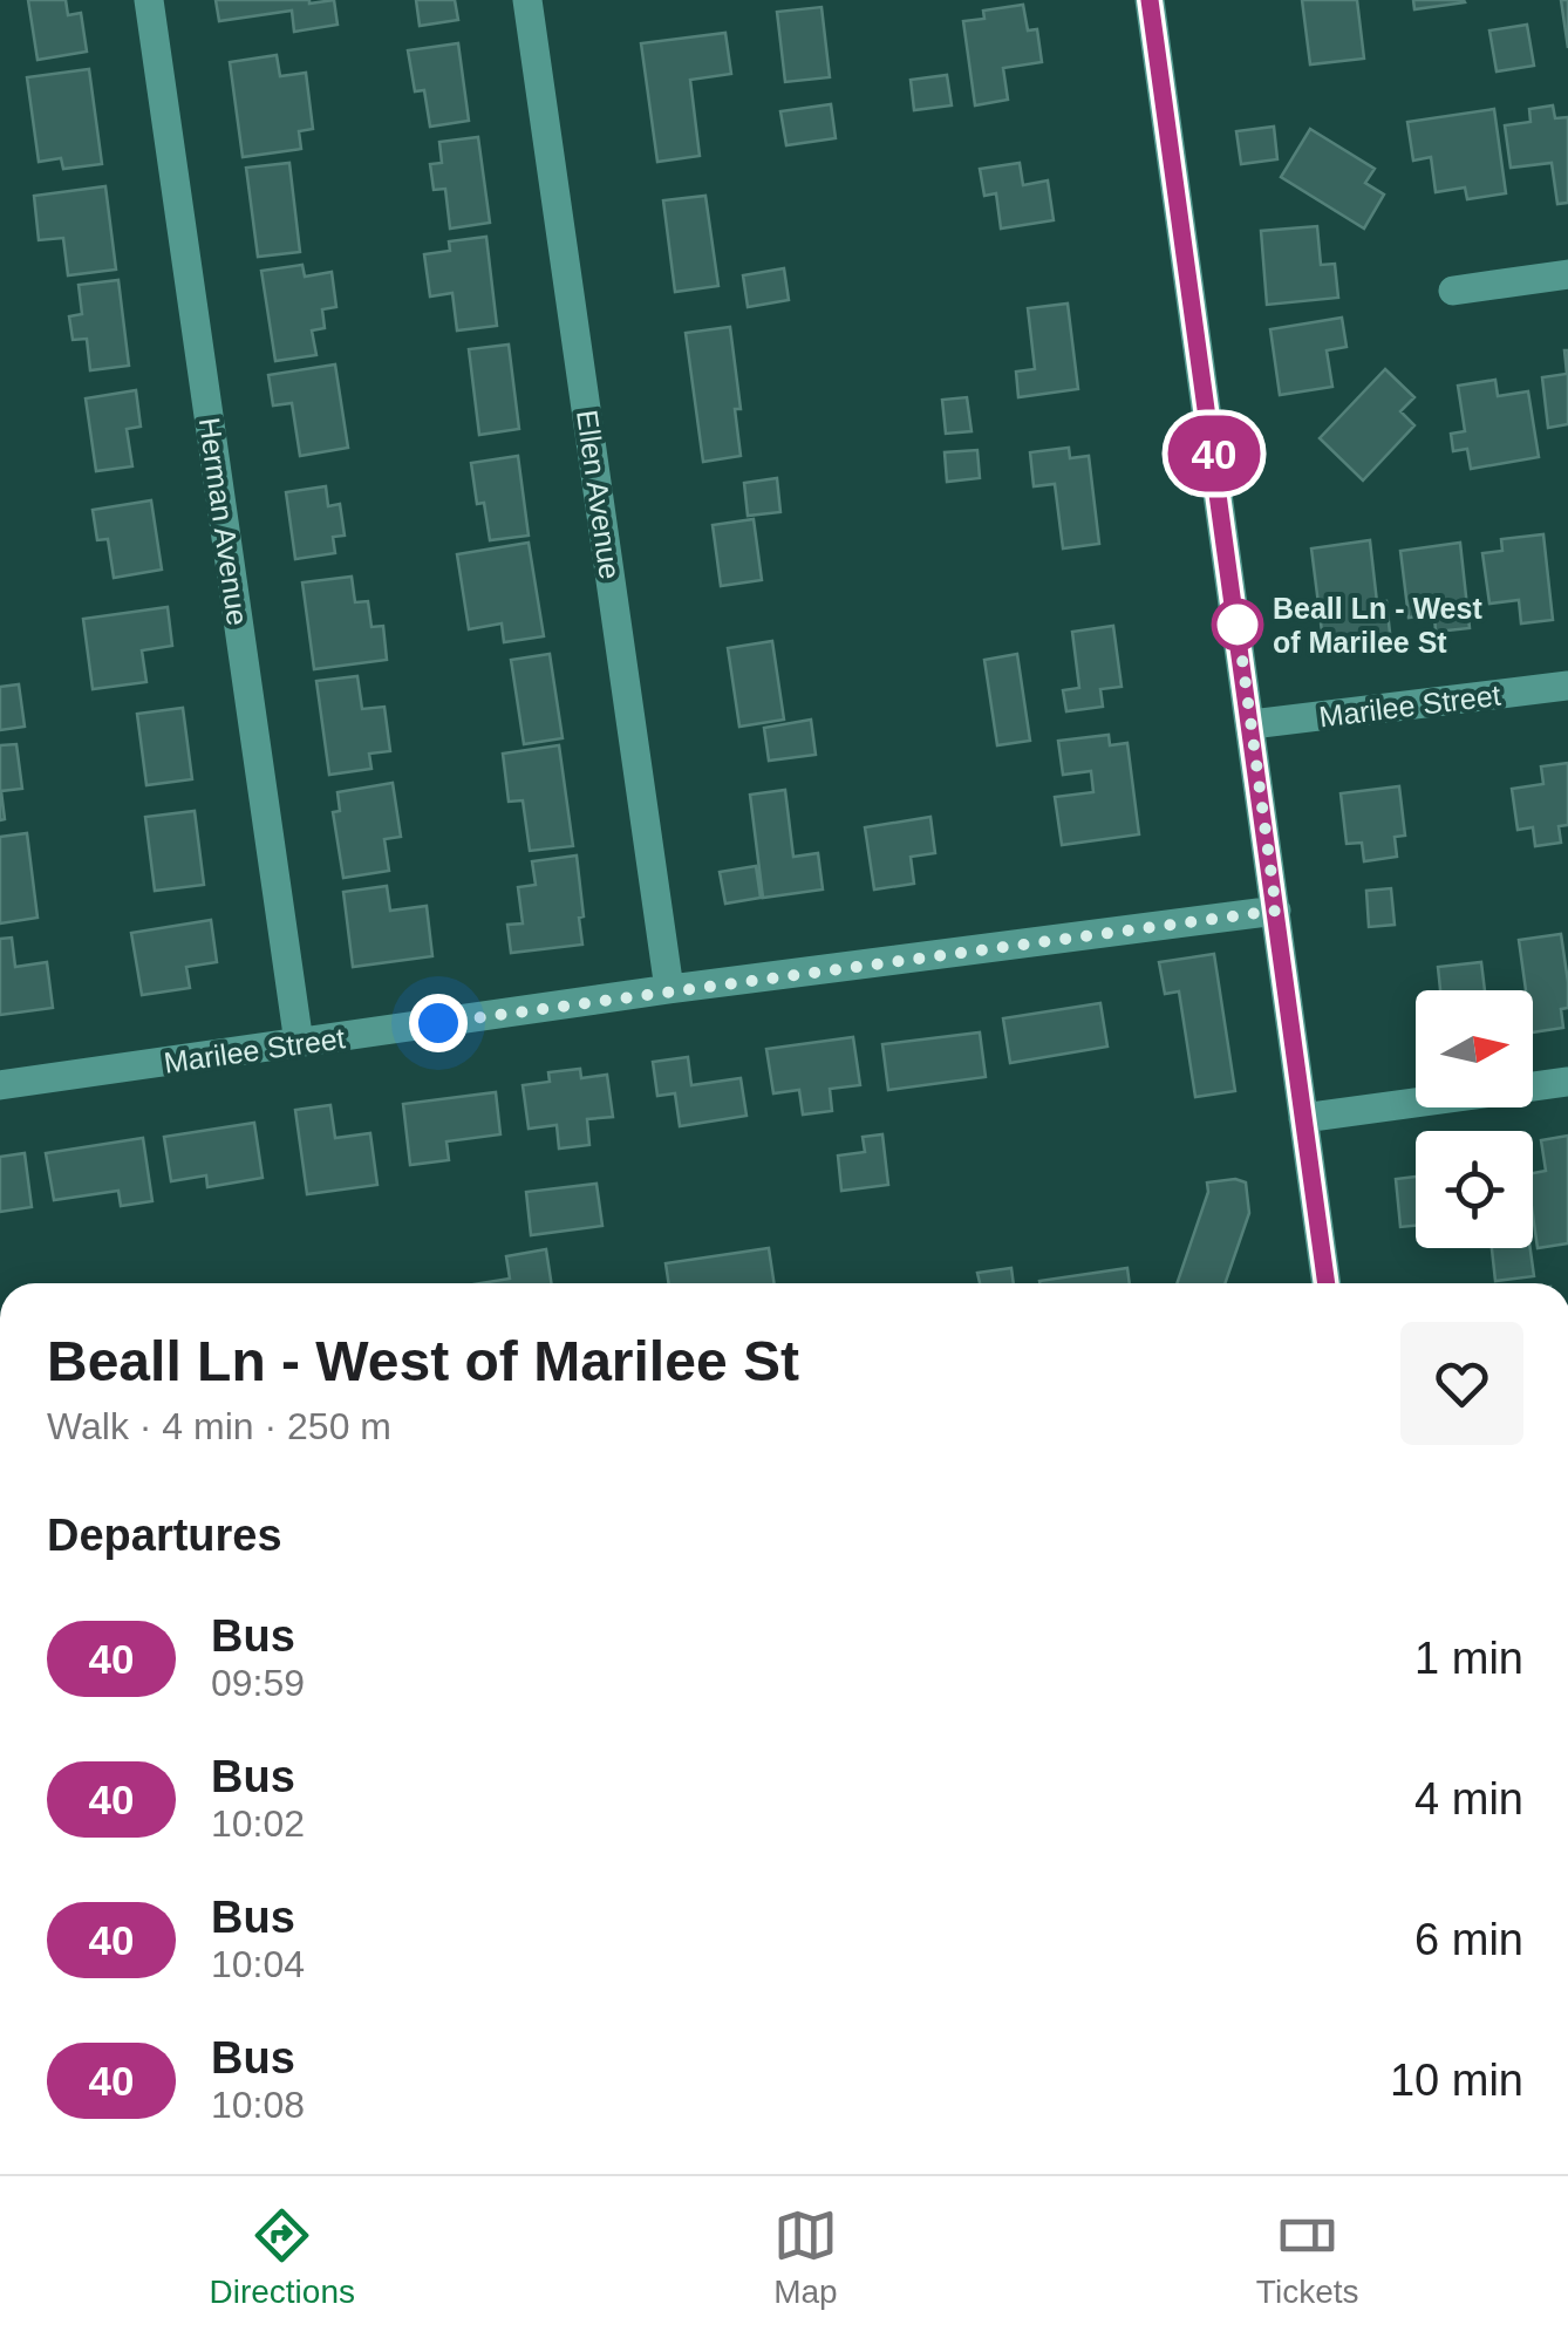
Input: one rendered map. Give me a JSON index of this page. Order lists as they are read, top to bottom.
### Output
{
  "streets": {
    "street": ["Ellen Avenue", "Herman Avenue", "Marilee Street"]
  },
  "crossings": [
    ["Ellen Avenue", "Marilee Street"],
    ["Herman Avenue", "Marilee Street"]
  ],
  "places": ["Beall Ln - West of Marilee St"],
  "lines": ["bus line 40"],
  "north": "right",
  "page": {
    "on_map": "40",
    "heading": [
      ["Beall Ln - West of Marilee St", "Walk · 4 min · 250 m"],
      "Departures"
    ],
    "list": [
      {
        "mark": "40",
        "name": "Bus",
        "note": "09:59",
        "value": "1 min"
      },
      {
        "mark": "40",
        "name": "Bus",
        "note": "10:02",
        "value": "4 min"
      },
      {
        "mark": "40",
        "name": "Bus",
        "note": "10:04",
        "value": "6 min"
      },
      {
        "mark": "40",
        "name": "Bus",
        "note": "10:08",
        "value": "10 min"
      }
    ],
    "tabs": ["Directions", "Map", "Tickets"]
  }
}
